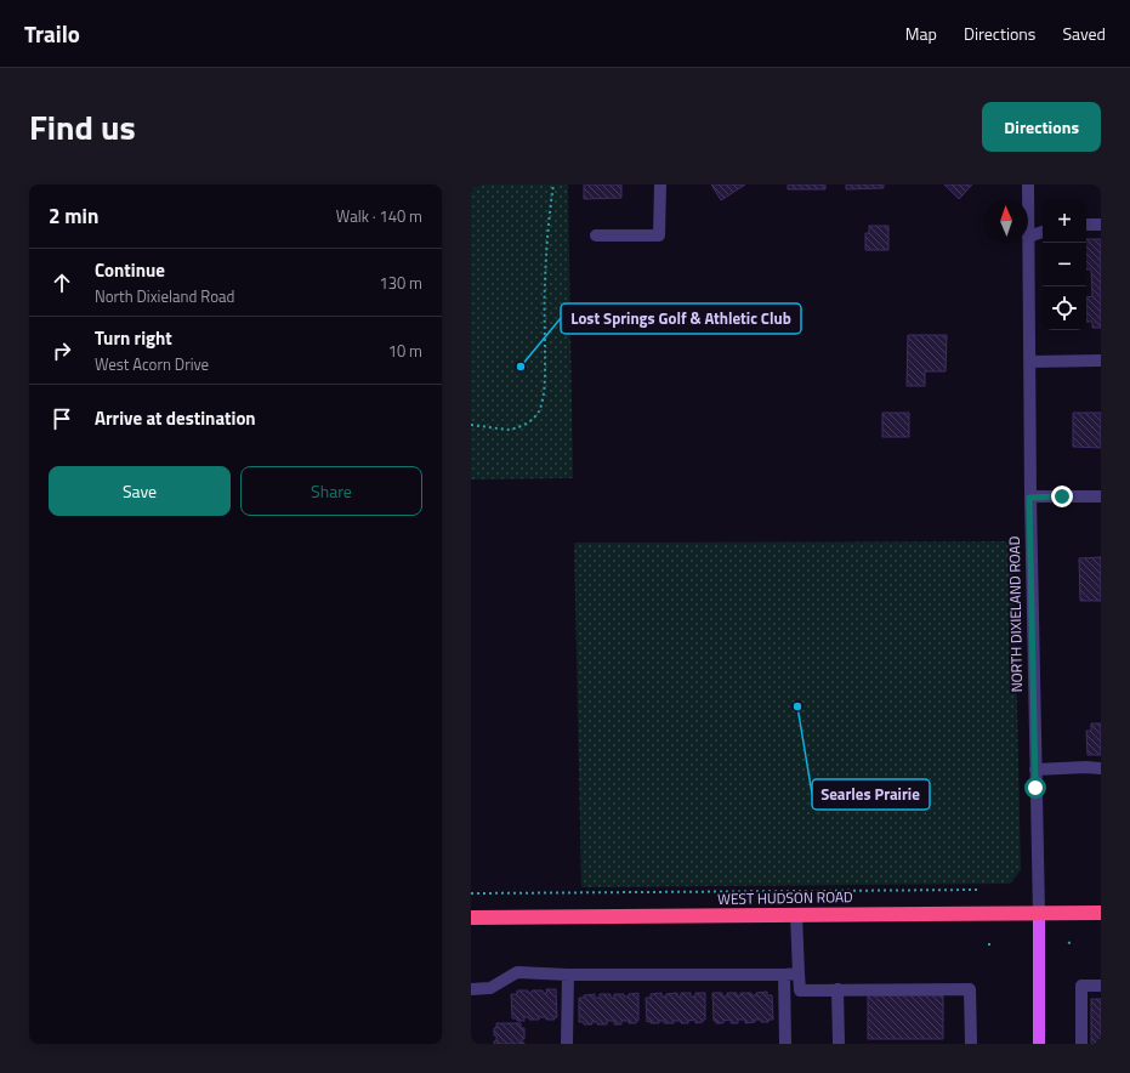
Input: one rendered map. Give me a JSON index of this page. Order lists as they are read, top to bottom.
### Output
{
  "streets": {
    "highway": ["WEST HUDSON ROAD"],
    "main road": ["NORTH DIXIELAND ROAD"]
  },
  "crossings": [
    ["NORTH DIXIELAND ROAD", "WEST HUDSON ROAD"]
  ],
  "places": ["Lost Springs Golf & Athletic Club", "Searles Prairie"],
  "north": "top",
  "page": {
    "header": "Trailo",
    "nav": ["Map", "Directions", "Saved"],
    "title": "Find us",
    "buttons": [
      "Directions",
      ["Save", "Share"]
    ],
    "heading": ["2 min", "Walk · 140 m"],
    "map_buttons": ["+", "−"],
    "list": [
      ["Continue", "North Dixieland Road", "130 m"],
      ["Turn right", "West Acorn Drive", "10 m"],
      "Arrive at destination"
    ]
  }
}
